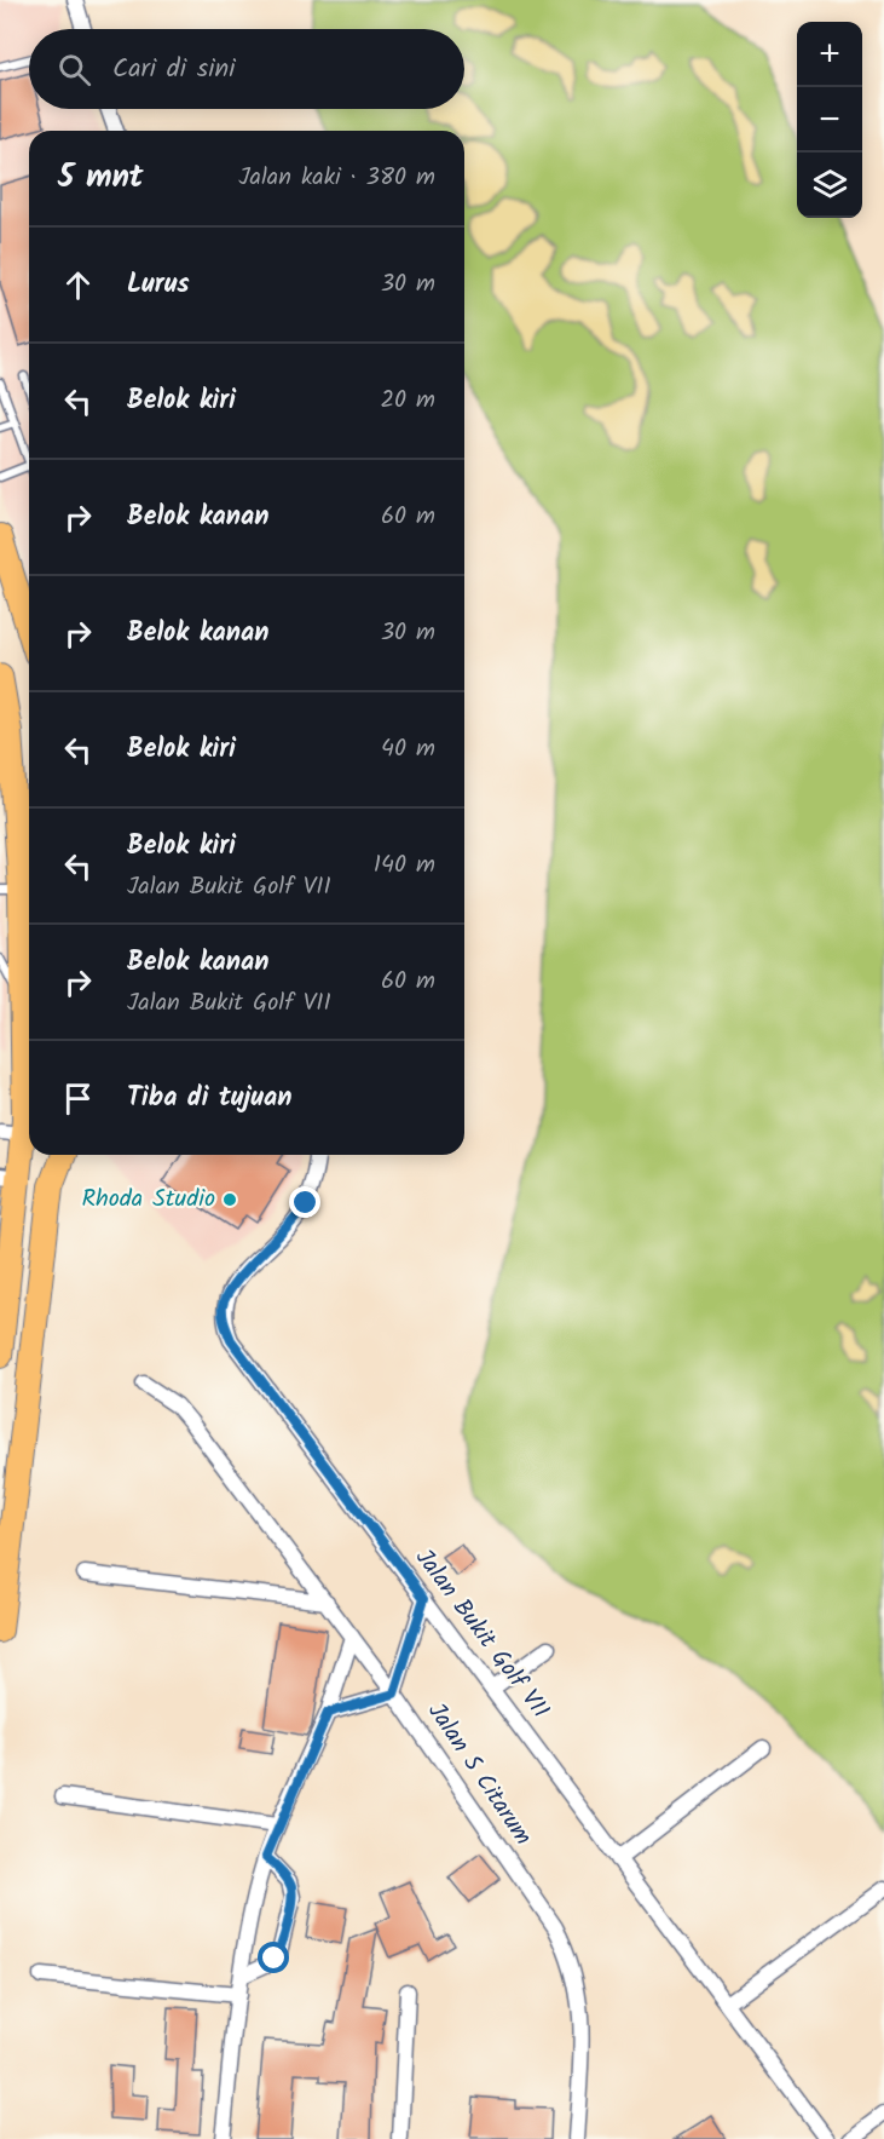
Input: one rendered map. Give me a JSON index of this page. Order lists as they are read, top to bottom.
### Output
{
  "streets": {
    "street": ["Jalan Bukit Golf VII", "Jalan S Citarum"]
  },
  "places": ["Rhoda Studio"],
  "page": {
    "map_buttons": ["+", "−"],
    "search": "Cari di sini",
    "heading": ["5 mnt", "Jalan kaki · 380 m"],
    "list": [
      ["Lurus", "30 m"],
      ["Belok kiri", "20 m"],
      ["Belok kanan", "60 m"],
      ["Belok kanan", "30 m"],
      ["Belok kiri", "40 m"],
      ["Belok kiri", "Jalan Bukit Golf VII", "140 m"],
      ["Belok kanan", "Jalan Bukit Golf VII", "60 m"],
      "Tiba di tujuan"
    ]
  }
}
